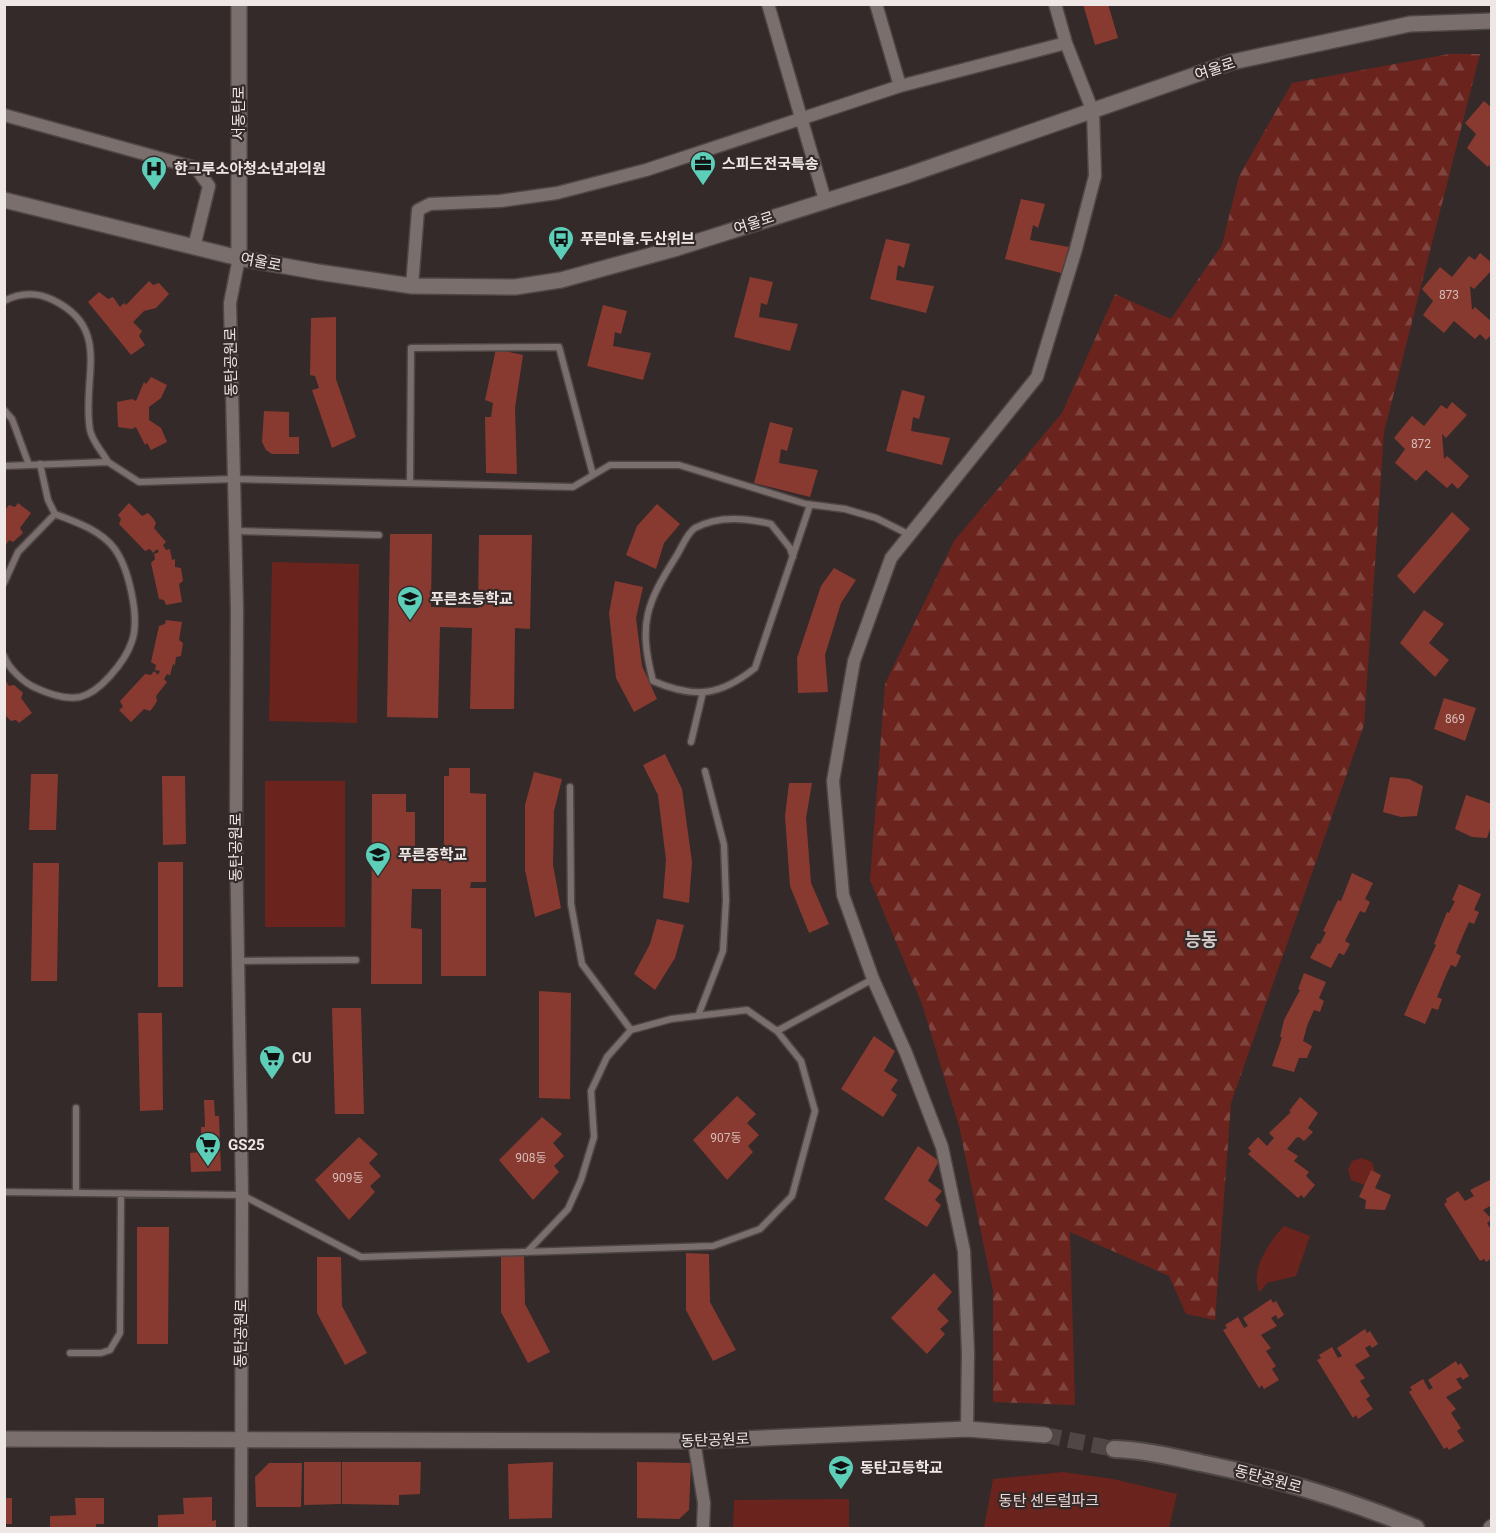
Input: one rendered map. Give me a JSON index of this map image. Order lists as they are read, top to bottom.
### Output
{
  "streets": {
    "main road": ["동탄공원로"],
    "street": ["여울로", "서동탄로"]
  },
  "crossings": [
    ["여울로", "서동탄로"],
    ["여울로", "동탄공원로"],
    ["서동탄로", "동탄공원로"]
  ],
  "districts": ["능동"],
  "parks": ["동탄 센트럴파크"],
  "places": {
    "office": ["스피드전국특송"],
    "hospital": ["한그루소아청소년과의원"],
    "bus stop": ["푸른마을.두산위브"],
    "school or university": ["푸른초등학교", "푸른중학교", "동탄고등학교"],
    "supermarket": ["CU", "GS25"]
  },
  "house_numbers": [
    "873",
    "872",
    "869",
    "907동",
    "908동",
    "909동"
  ]
}
